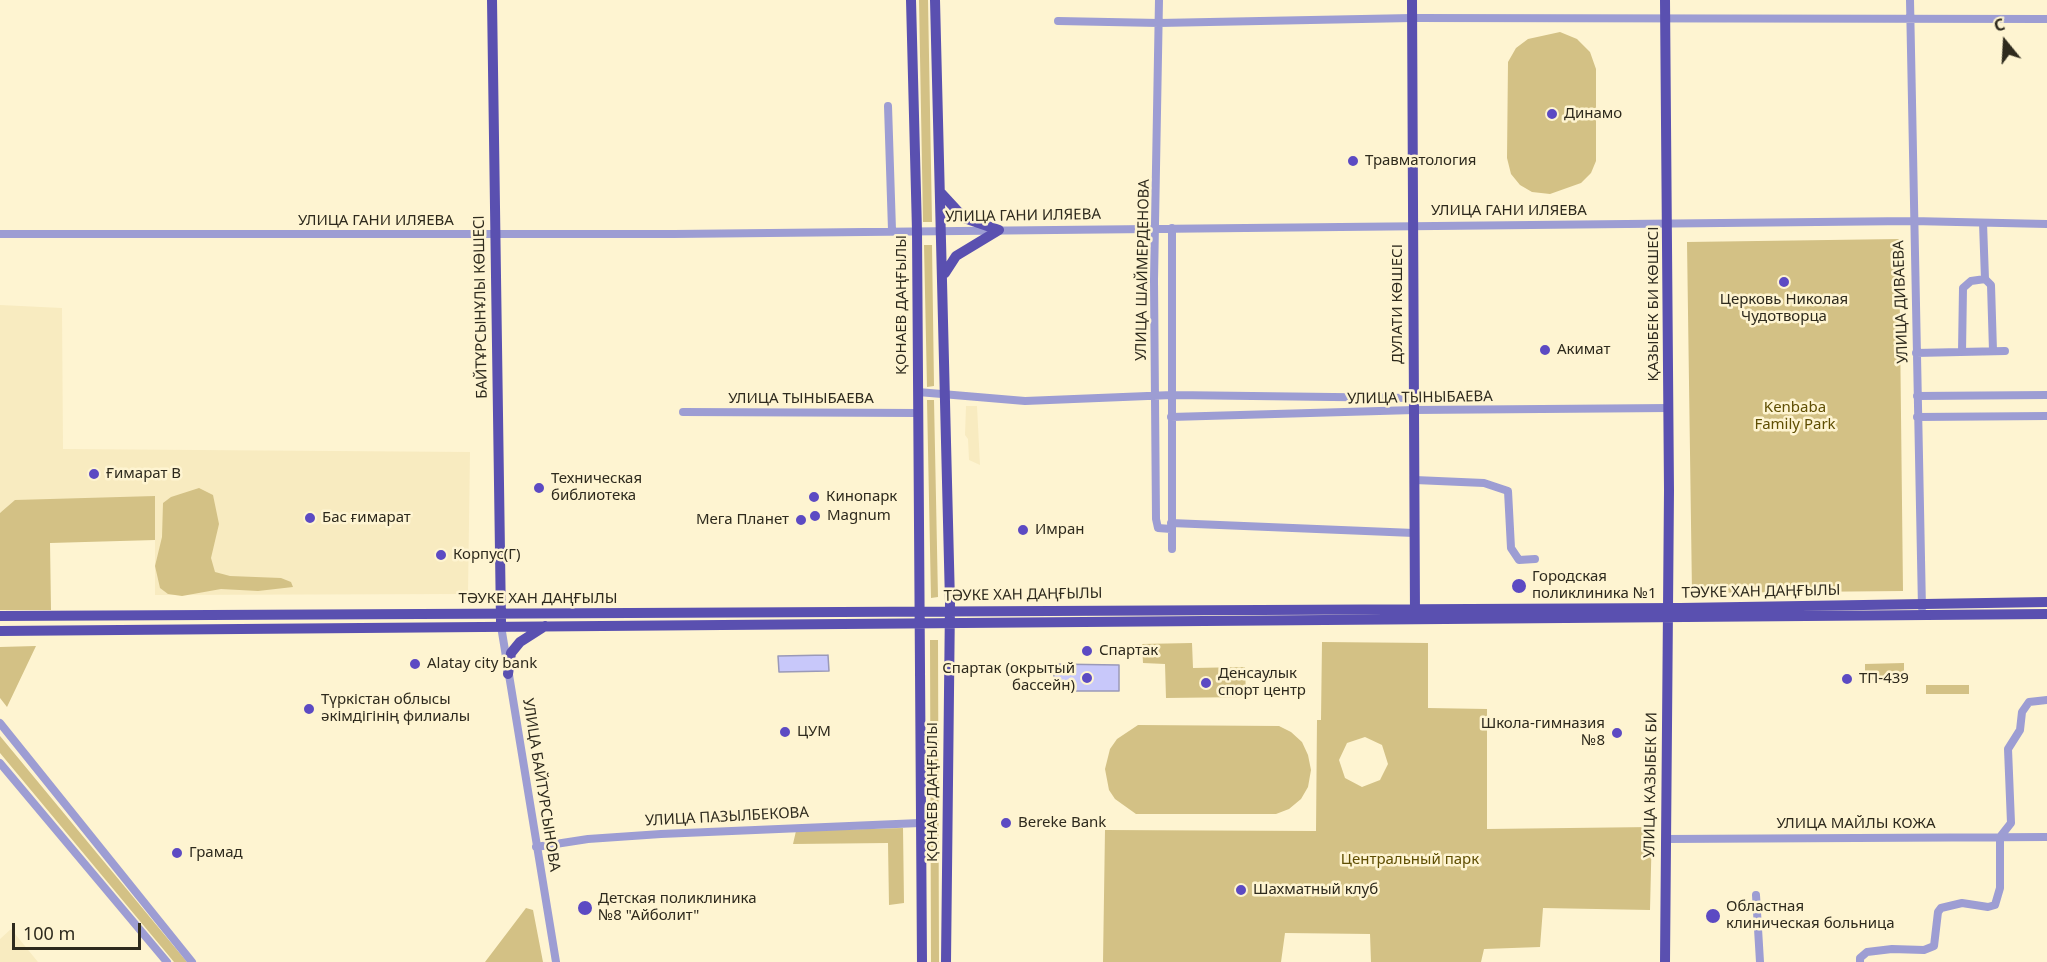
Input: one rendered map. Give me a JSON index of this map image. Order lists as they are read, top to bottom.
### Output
{
  "streets": {
    "main road": [
      "ДУЛАТИ КӨШЕСІ",
      "ҚАЗЫБЕК БИ КӨШЕСІ",
      "ҚОНАЕВ ДАҢҒЫЛЫ",
      "БАЙТҰРСЫНҰЛЫ КӨШЕСІ",
      "ТӘУКЕ ХАН ДАҢҒЫЛЫ",
      "УЛИЦА БАЙТУРСЫНОВА",
      "УЛИЦА КАЗЫБЕК БИ"
    ],
    "street": [
      "УЛИЦА ГАНИ ИЛЯЕВА",
      "УЛИЦА ШАЙМЕРДЕНОВА",
      "УЛИЦА ДИВАЕВА",
      "УЛИЦА ТЫНЫБАЕВА",
      "УЛИЦА ПАЗЫЛБЕКОВА",
      "УЛИЦА МАЙЛЫ КОЖА"
    ]
  },
  "crossings": [
    ["УЛИЦА ГАНИ ИЛЯЕВА", "УЛИЦА ШАЙМЕРДЕНОВА"],
    ["УЛИЦА ГАНИ ИЛЯЕВА", "УЛИЦА ДИВАЕВА"],
    ["УЛИЦА ГАНИ ИЛЯЕВА", "ДУЛАТИ КӨШЕСІ"],
    ["УЛИЦА ГАНИ ИЛЯЕВА", "ҚАЗЫБЕК БИ КӨШЕСІ"],
    ["УЛИЦА ГАНИ ИЛЯЕВА", "ҚОНАЕВ ДАҢҒЫЛЫ"],
    ["УЛИЦА ГАНИ ИЛЯЕВА", "БАЙТҰРСЫНҰЛЫ КӨШЕСІ"],
    ["УЛИЦА ШАЙМЕРДЕНОВА", "УЛИЦА ТЫНЫБАЕВА"],
    ["УЛИЦА ДИВАЕВА", "ТӘУКЕ ХАН ДАҢҒЫЛЫ"],
    ["ДУЛАТИ КӨШЕСІ", "УЛИЦА ТЫНЫБАЕВА"],
    ["ДУЛАТИ КӨШЕСІ", "ТӘУКЕ ХАН ДАҢҒЫЛЫ"],
    ["ҚАЗЫБЕК БИ КӨШЕСІ", "УЛИЦА ТЫНЫБАЕВА"],
    ["ҚАЗЫБЕК БИ КӨШЕСІ", "ТӘУКЕ ХАН ДАҢҒЫЛЫ"],
    ["ҚАЗЫБЕК БИ КӨШЕСІ", "УЛИЦА КАЗЫБЕК БИ"],
    ["ҚОНАЕВ ДАҢҒЫЛЫ", "УЛИЦА ТЫНЫБАЕВА"],
    ["ҚОНАЕВ ДАҢҒЫЛЫ", "ТӘУКЕ ХАН ДАҢҒЫЛЫ"],
    ["ҚОНАЕВ ДАҢҒЫЛЫ", "УЛИЦА ПАЗЫЛБЕКОВА"],
    ["БАЙТҰРСЫНҰЛЫ КӨШЕСІ", "ТӘУКЕ ХАН ДАҢҒЫЛЫ"],
    ["БАЙТҰРСЫНҰЛЫ КӨШЕСІ", "УЛИЦА БАЙТУРСЫНОВА"],
    ["ТӘУКЕ ХАН ДАҢҒЫЛЫ", "УЛИЦА БАЙТУРСЫНОВА"],
    ["ТӘУКЕ ХАН ДАҢҒЫЛЫ", "УЛИЦА КАЗЫБЕК БИ"],
    ["УЛИЦА БАЙТУРСЫНОВА", "УЛИЦА ПАЗЫЛБЕКОВА"],
    ["УЛИЦА КАЗЫБЕК БИ", "УЛИЦА МАЙЛЫ КОЖА"]
  ],
  "parks": ["Kenbaba Family Park", "Центральный парк"],
  "places": [
    "Динамо",
    "Травматология",
    "Церковь Николая Чудотворца",
    "Акимат",
    "Ғимарат В",
    "Техническая библиотека",
    "Кинопарк",
    "Magnum",
    "Бас ғимарат",
    "Мега Планет",
    "Имран",
    "Корпус(Г)",
    "Городская поликлиника №1",
    "Спартак",
    "Alatay city bank",
    "Спартак (окрытый бассейн)",
    "ТП-439",
    "Денсаулык спорт центр",
    "Түркістан облысы әкімдігінің филиалы",
    "ЦУМ",
    "Школа-гимназия №8",
    "Bereke Bank",
    "Грамад",
    "Шахматный клуб",
    "Детская поликлиника №8 \"Айболит\"",
    "Областная клиническая больница"
  ],
  "scale_bar": "100 m",
  "north": "top"
}
